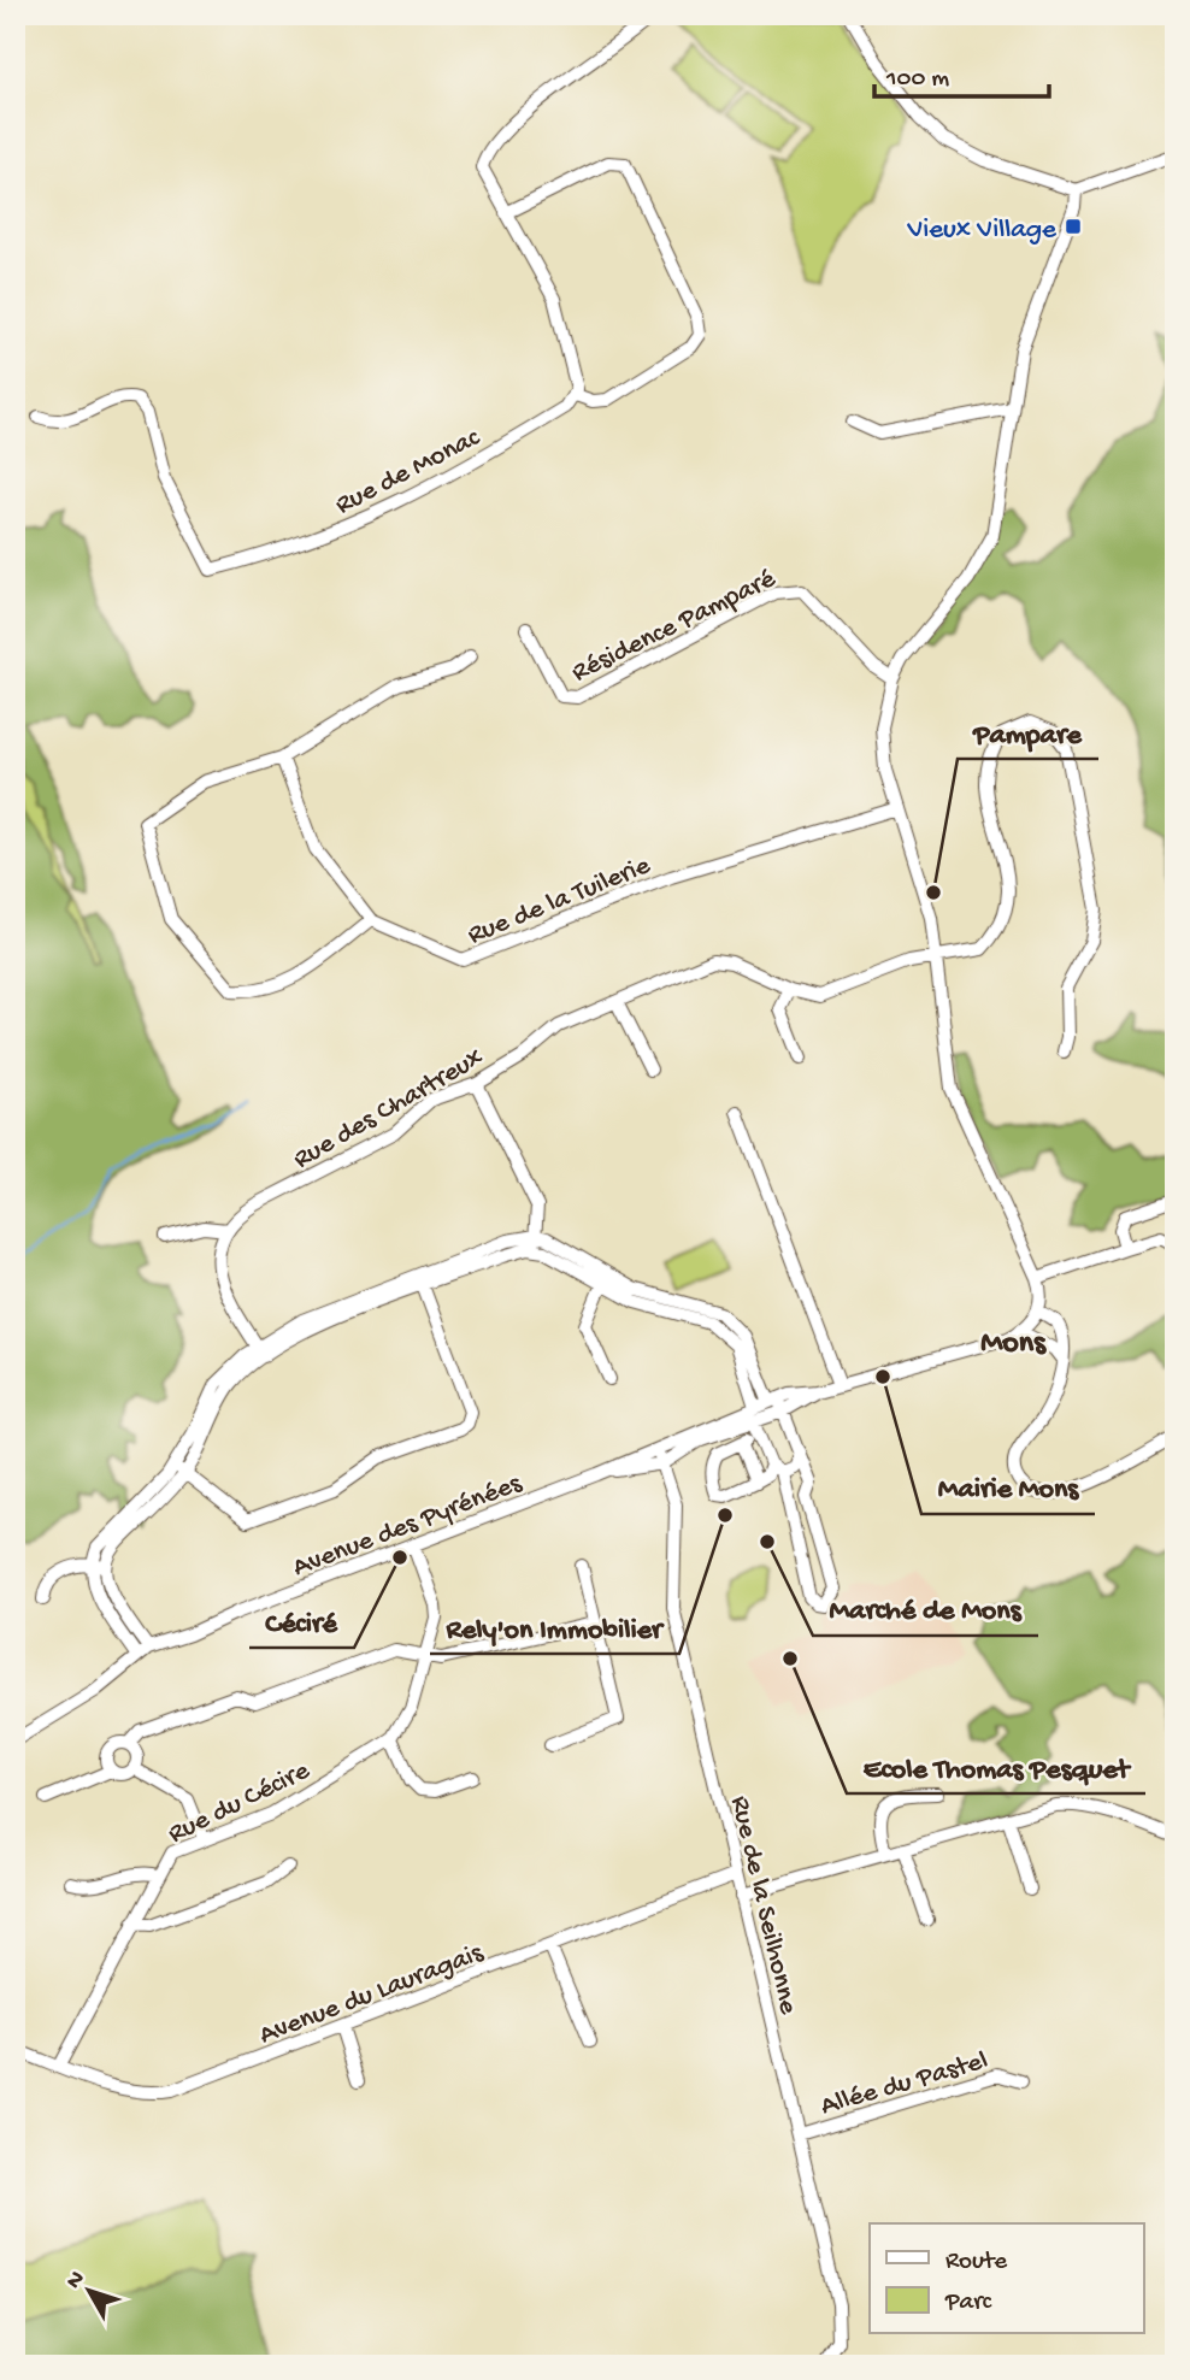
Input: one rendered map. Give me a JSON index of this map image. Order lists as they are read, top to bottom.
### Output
{
  "streets": {
    "street": [
      "Rue de Monac",
      "Résidence Pamparé",
      "Rue de la Tuilerie",
      "Rue des Chartreux",
      "Avenue des Pyrénées",
      "Rue du Cécire",
      "Rue de la Seilhonne",
      "Avenue du Lauragais",
      "Allée du Pastel"
    ]
  },
  "crossings": [
    ["Avenue des Pyrénées", "Rue de la Seilhonne"],
    ["Rue du Cécire", "Avenue du Lauragais"],
    ["Rue de la Seilhonne", "Avenue du Lauragais"],
    ["Rue de la Seilhonne", "Allée du Pastel"]
  ],
  "districts": ["Mons"],
  "places": {
    "transit": ["Vieux Village"],
    "other": [
      "Pampare",
      "Mairie Mons",
      "Rely'on Immobilier",
      "Marché de Mons",
      "Céciré",
      "Ecole Thomas Pesquet"
    ]
  },
  "legend": ["Route", "Parc"],
  "scale_bar": "100 m",
  "north": "top left"
}
